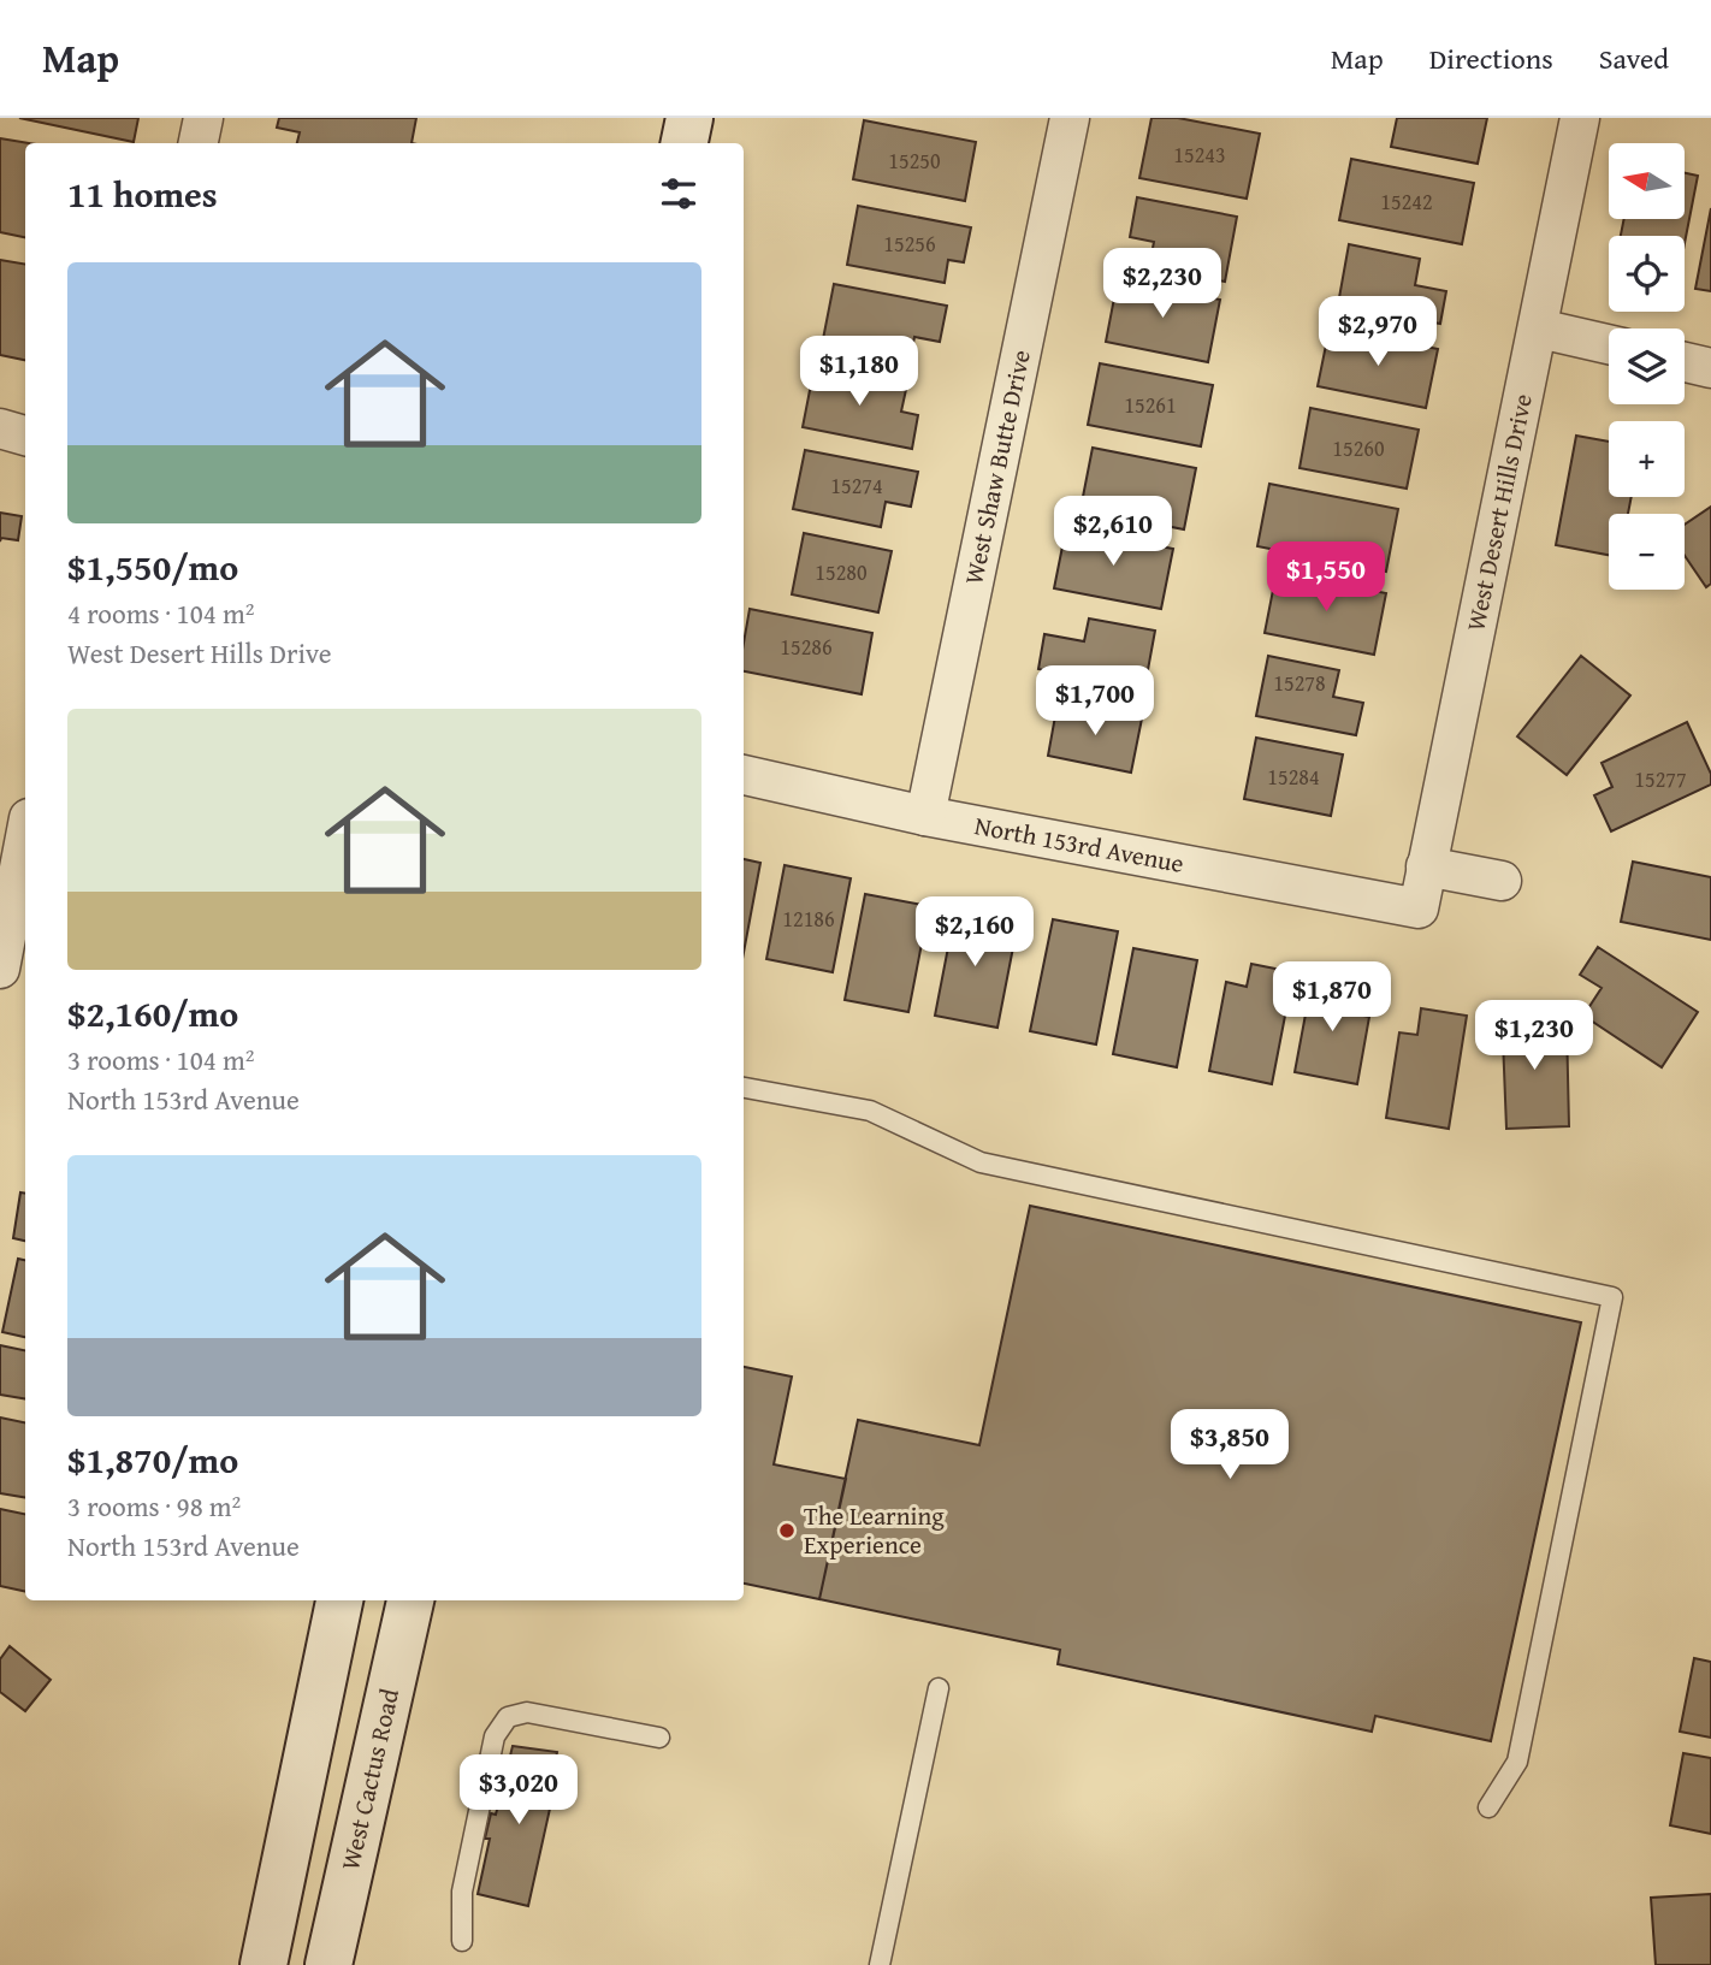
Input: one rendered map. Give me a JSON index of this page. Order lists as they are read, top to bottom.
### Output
{
  "streets": {
    "main road": ["West Cactus Road"],
    "street": ["West Shaw Butte Drive", "West Desert Hills Drive", "North 153rd Avenue"]
  },
  "crossings": [
    ["West Shaw Butte Drive", "North 153rd Avenue"],
    ["West Desert Hills Drive", "North 153rd Avenue"]
  ],
  "places": ["The Learning Experience"],
  "house_numbers": [
    "15243",
    "15250",
    "15242",
    "15256",
    "15261",
    "15260",
    "15274",
    "15280",
    "15286",
    "15278",
    "15284",
    "15277",
    "12186"
  ],
  "north": "left",
  "page": {
    "header": "Map",
    "nav": ["Map", "Directions", "Saved"],
    "map_buttons": ["+", "−"],
    "heading": "11 homes",
    "list": [
      {
        "name": "$1,550/mo",
        "note": "4 rooms · 104 m² · West Desert Hills Drive"
      },
      {
        "name": "$2,160/mo",
        "note": "3 rooms · 104 m² · North 153rd Avenue"
      },
      {
        "name": "$1,870/mo",
        "note": "3 rooms · 98 m² · North 153rd Avenue"
      }
    ],
    "price": [
      "$2,230",
      "$2,970",
      "$1,180",
      "$2,610",
      "$1,550",
      "$1,700",
      "$2,160",
      "$1,870",
      "$1,230",
      "$3,850",
      "$3,020"
    ]
  }
}
